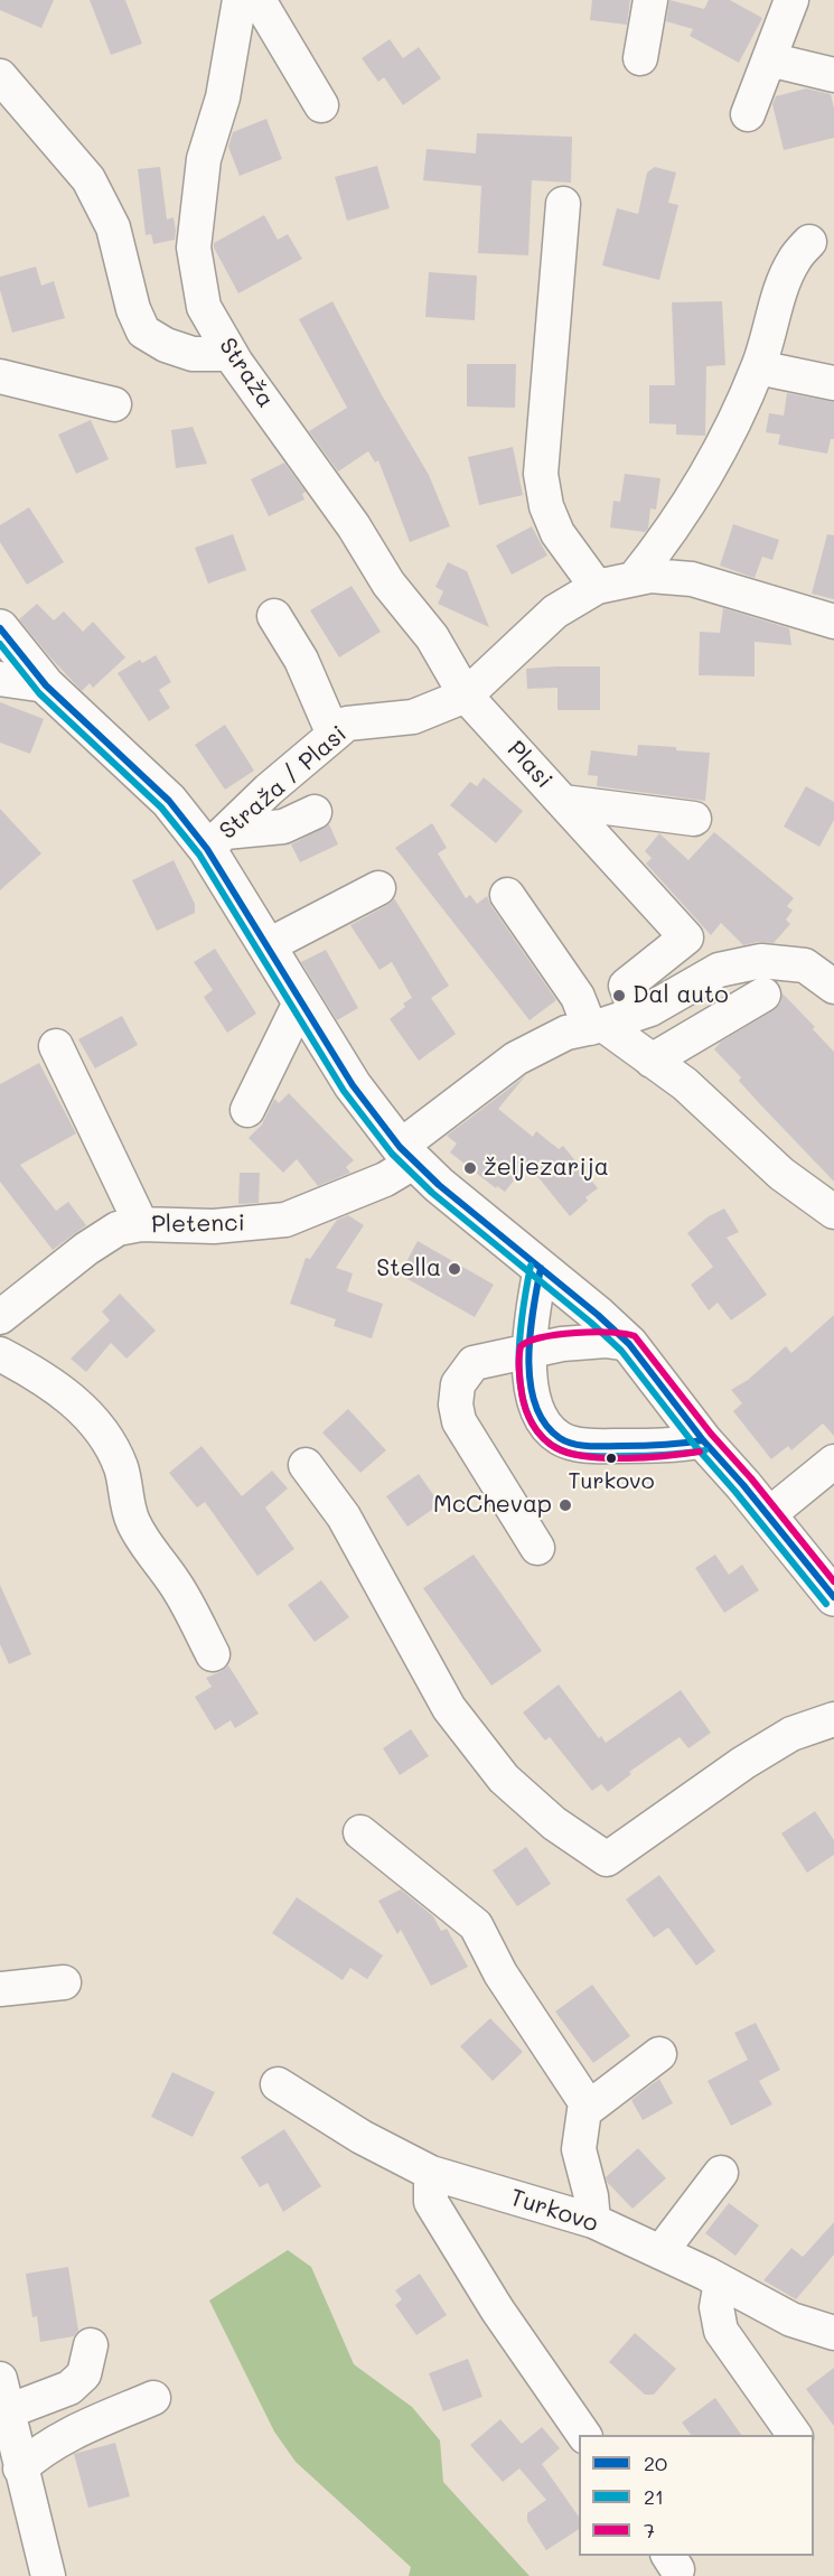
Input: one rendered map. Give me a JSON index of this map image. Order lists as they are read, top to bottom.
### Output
{
  "streets": {
    "street": [
      "Straža",
      "Plasi",
      "Straža / Plasi",
      "Pletenci",
      "Turkovo"
    ]
  },
  "crossings": [
    ["Straža", "Plasi"],
    ["Straža", "Straža / Plasi"],
    ["Plasi", "Straža / Plasi"],
    ["Plasi", "Pletenci"]
  ],
  "places": [
    "Dal auto",
    "željezarija",
    "Stella",
    "Turkovo",
    "McChevap"
  ],
  "lines": ["transit line 20", "transit line 21", "transit line 7"],
  "legend": ["20", "21", "7"]
}
